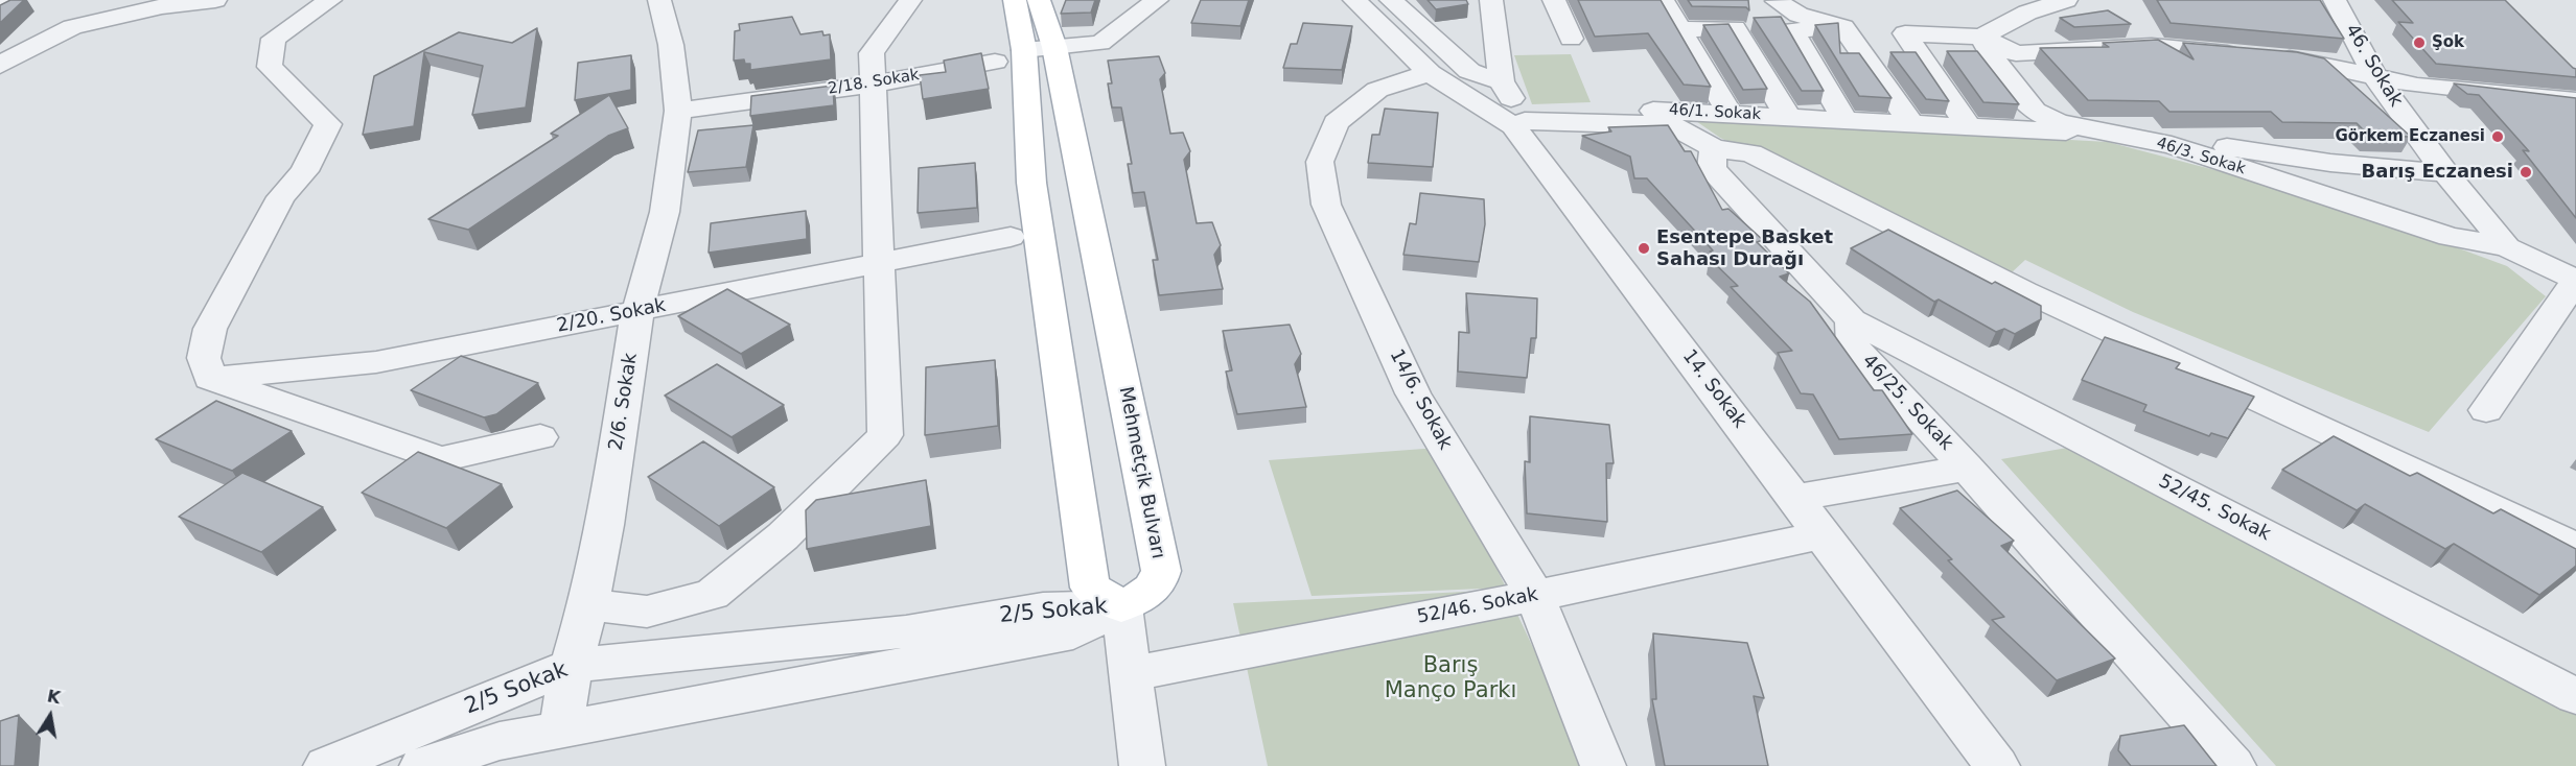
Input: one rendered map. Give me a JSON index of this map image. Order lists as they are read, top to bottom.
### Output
{
  "streets": {
    "main road": ["Mehmetçik Bulvarı"],
    "street": [
      "46. Sokak",
      "2/18. Sokak",
      "46/1. Sokak",
      "46/3. Sokak",
      "2/20. Sokak",
      "14. Sokak",
      "14/6. Sokak",
      "2/6. Sokak",
      "46/25. Sokak",
      "52/45. Sokak",
      "52/46. Sokak",
      "2/5 Sokak"
    ]
  },
  "crossings": [
    ["46. Sokak", "46/3. Sokak"],
    ["2/18. Sokak", "2/6. Sokak"],
    ["2/18. Sokak", "Mehmetçik Bulvarı"],
    ["46/1. Sokak", "46/3. Sokak"],
    ["46/1. Sokak", "14. Sokak"],
    ["2/20. Sokak", "2/6. Sokak"],
    ["14. Sokak", "52/46. Sokak"],
    ["14/6. Sokak", "52/46. Sokak"],
    ["2/6. Sokak", "2/5 Sokak"],
    ["46/25. Sokak", "52/45. Sokak"],
    ["Mehmetçik Bulvarı", "2/5 Sokak"]
  ],
  "parks": ["Barış Manço Parkı"],
  "places": [
    "Şok",
    "Görkem Eczanesi",
    "Barış Eczanesi",
    "Esentepe Basket Sahası Durağı"
  ],
  "north": "top"
}
